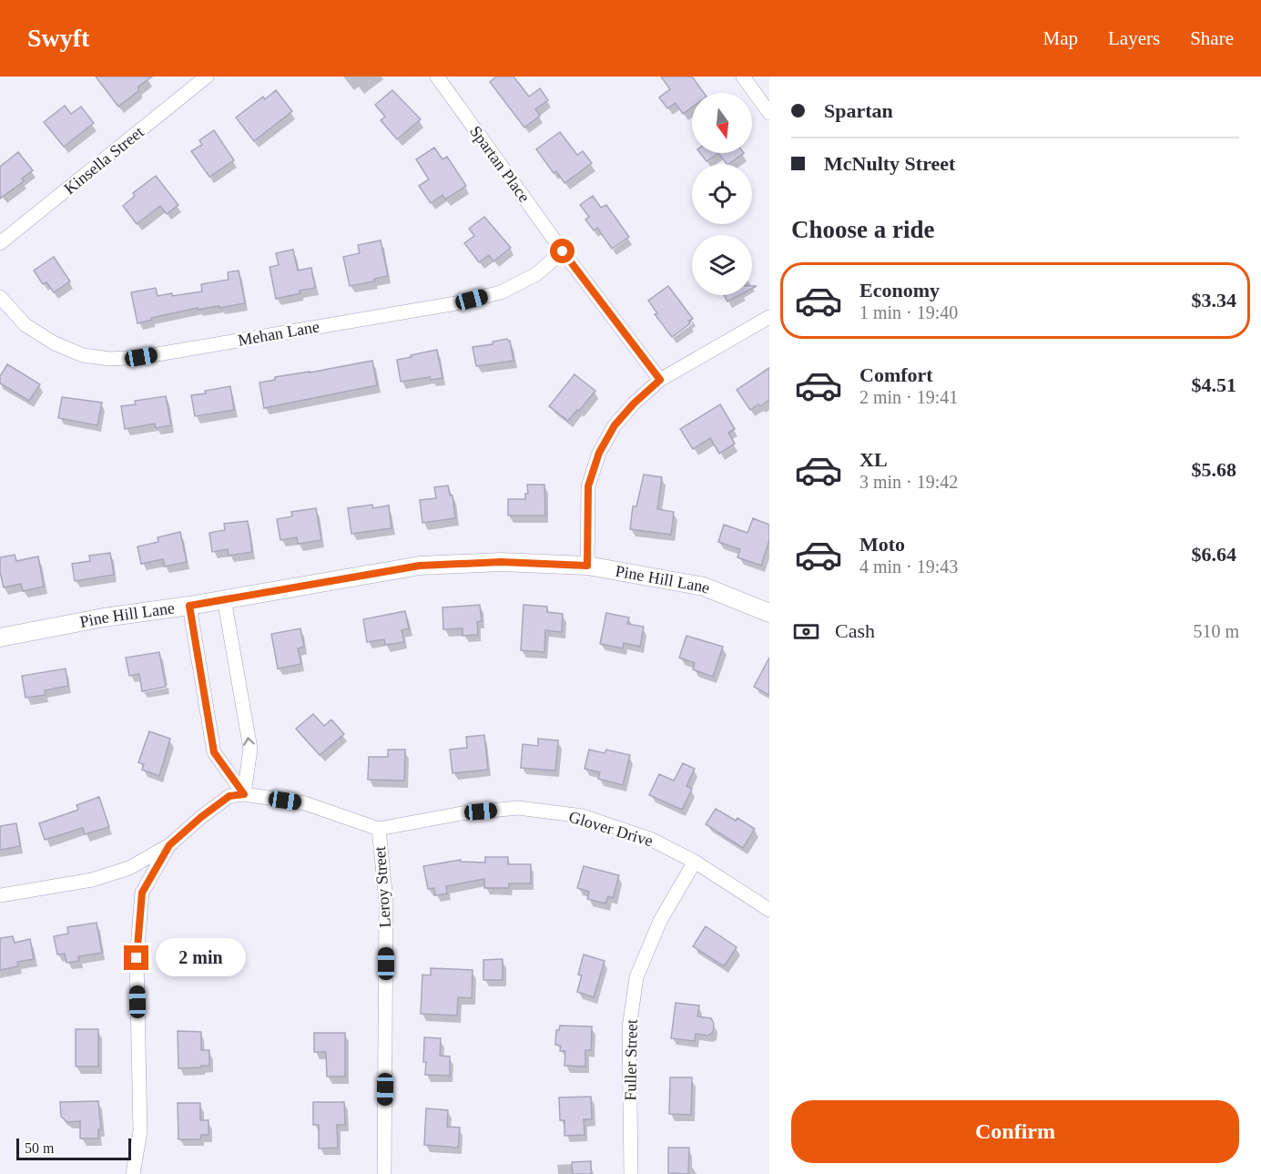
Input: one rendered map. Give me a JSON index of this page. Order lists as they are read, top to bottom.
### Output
{
  "streets": {
    "street": [
      "Kinsella Street",
      "Spartan Place",
      "Mehan Lane",
      "Pine Hill Lane",
      "Glover Drive",
      "Leroy Street",
      "Fuller Street"
    ]
  },
  "crossings": [
    ["Spartan Place", "Mehan Lane"],
    ["Glover Drive", "Leroy Street"],
    ["Glover Drive", "Fuller Street"]
  ],
  "scale_bar": "50 m",
  "north": "bottom",
  "page": {
    "header": "Swyft",
    "nav": ["Map", "Layers", "Share"],
    "banner": ["Spartan", "McNulty Street"],
    "heading": "Choose a ride",
    "list": [
      {
        "name": "Economy",
        "note": "1 min · 19:40",
        "value": "$3.34"
      },
      {
        "name": "Comfort",
        "note": "2 min · 19:41",
        "value": "$4.51"
      },
      {
        "name": "XL",
        "note": "3 min · 19:42",
        "value": "$5.68"
      },
      {
        "name": "Moto",
        "note": "4 min · 19:43",
        "value": "$6.64"
      }
    ],
    "pay": ["Cash", "510 m"],
    "bubble": "2 min",
    "buttons": "Confirm",
    "scale": "50 m"
  }
}
